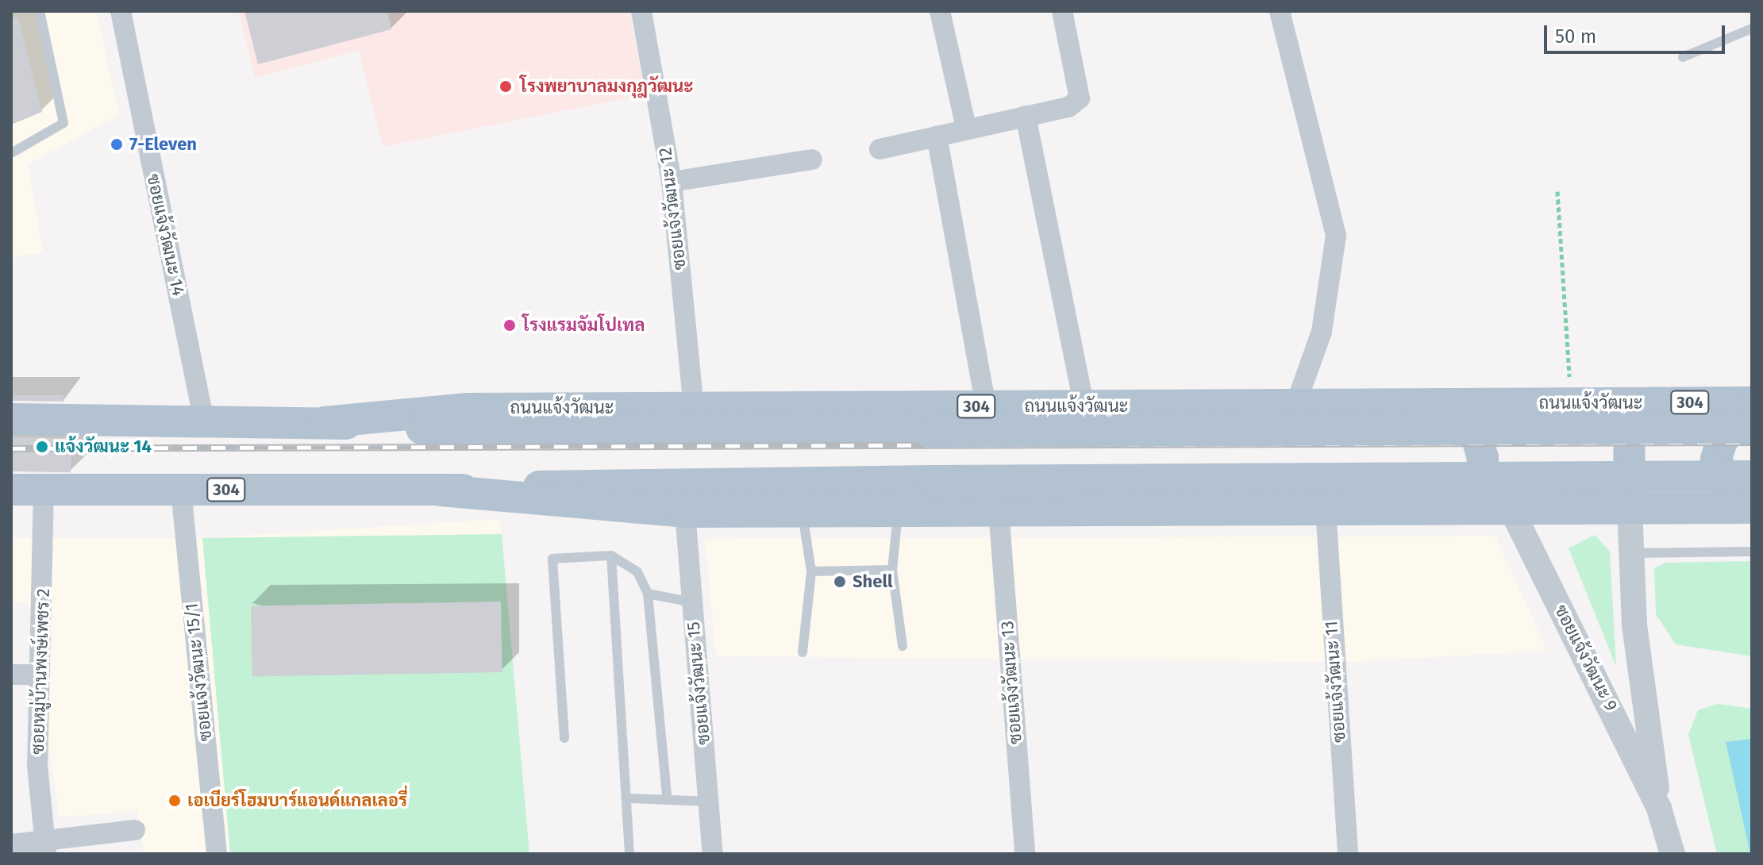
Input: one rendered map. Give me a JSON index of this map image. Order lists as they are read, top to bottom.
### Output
{
  "streets": {
    "main road": ["304", "ถนนแจ้งวัฒนะ"],
    "street": [
      "ซอยแจ้งวัฒนะ 12",
      "ซอยแจ้งวัฒนะ 14",
      "ซอยแจ้งวัฒนะ 9",
      "ซอยหมู่บ้านพงษ์เพชร 2",
      "ซอยแจ้งวัฒนะ 15/1",
      "ซอยแจ้งวัฒนะ 11",
      "ซอยแจ้งวัฒนะ 13",
      "ซอยแจ้งวัฒนะ 15"
    ]
  },
  "crossings": [
    ["ซอยแจ้งวัฒนะ 12", "ถนนแจ้งวัฒนะ"],
    ["ซอยแจ้งวัฒนะ 14", "ถนนแจ้งวัฒนะ"],
    ["304", "ซอยแจ้งวัฒนะ 9"],
    ["304", "ซอยหมู่บ้านพงษ์เพชร 2"],
    ["304", "ซอยแจ้งวัฒนะ 15/1"],
    ["304", "ซอยแจ้งวัฒนะ 11"],
    ["304", "ซอยแจ้งวัฒนะ 13"],
    ["304", "ซอยแจ้งวัฒนะ 15"]
  ],
  "places": [
    "โรงพยาบาลมงกุฎวัฒนะ",
    "7-Eleven",
    "โรงแรมจัมโปเทล",
    "แจ้งวัฒนะ 14",
    "Shell",
    "เอเบียร์โฮมบาร์แอนด์แกลเลอรี่"
  ],
  "scale_bar": "50 m"
}
